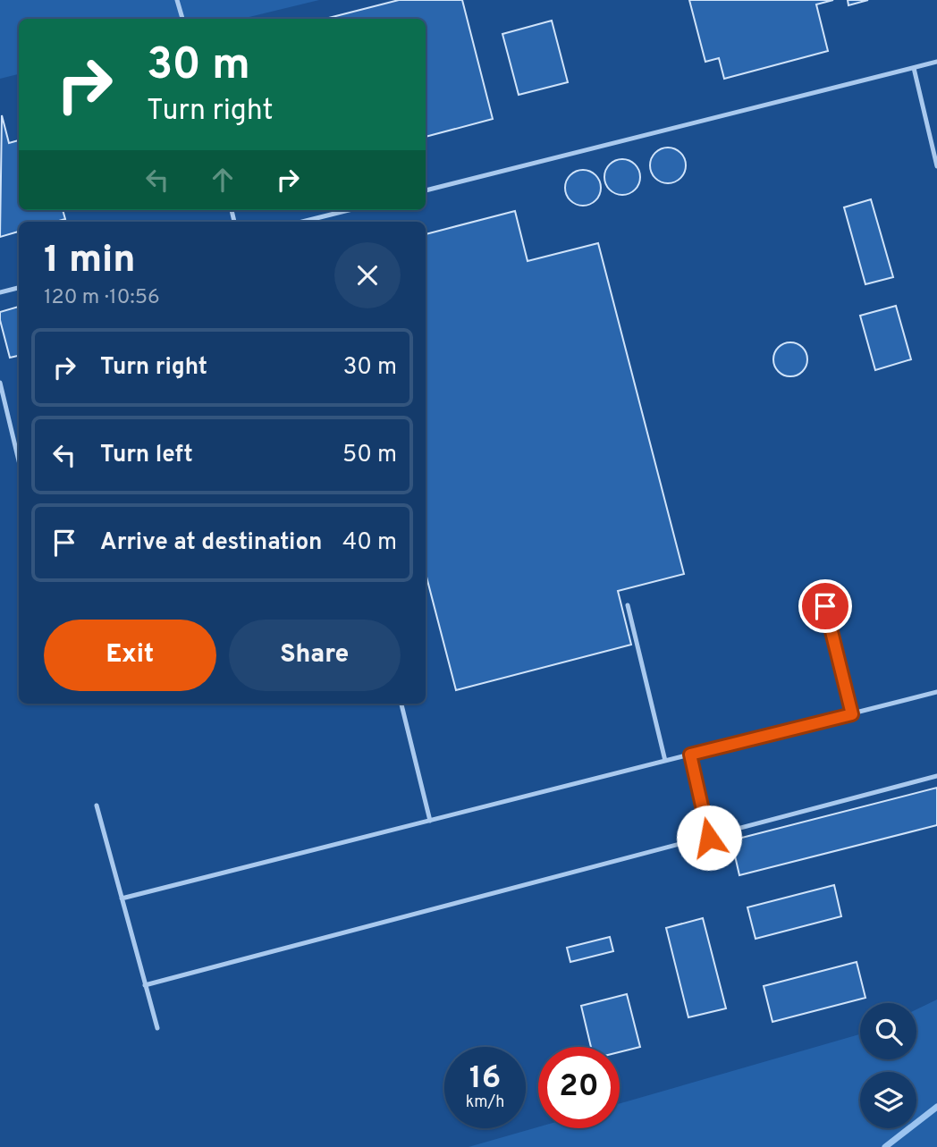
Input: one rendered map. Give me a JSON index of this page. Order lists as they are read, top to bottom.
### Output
{
  "page": {
    "turn": ["30 m", "Turn right"],
    "heading": ["1 min", "120 m · 10:56"],
    "list": [
      {
        "name": "Turn right",
        "value": "30 m"
      },
      {
        "name": "Turn left",
        "value": "50 m"
      },
      {
        "name": "Arrive at destination",
        "value": "40 m"
      }
    ],
    "buttons": ["Exit", "Share"],
    "speed": "16 km/h",
    "limit": "20"
  }
}
